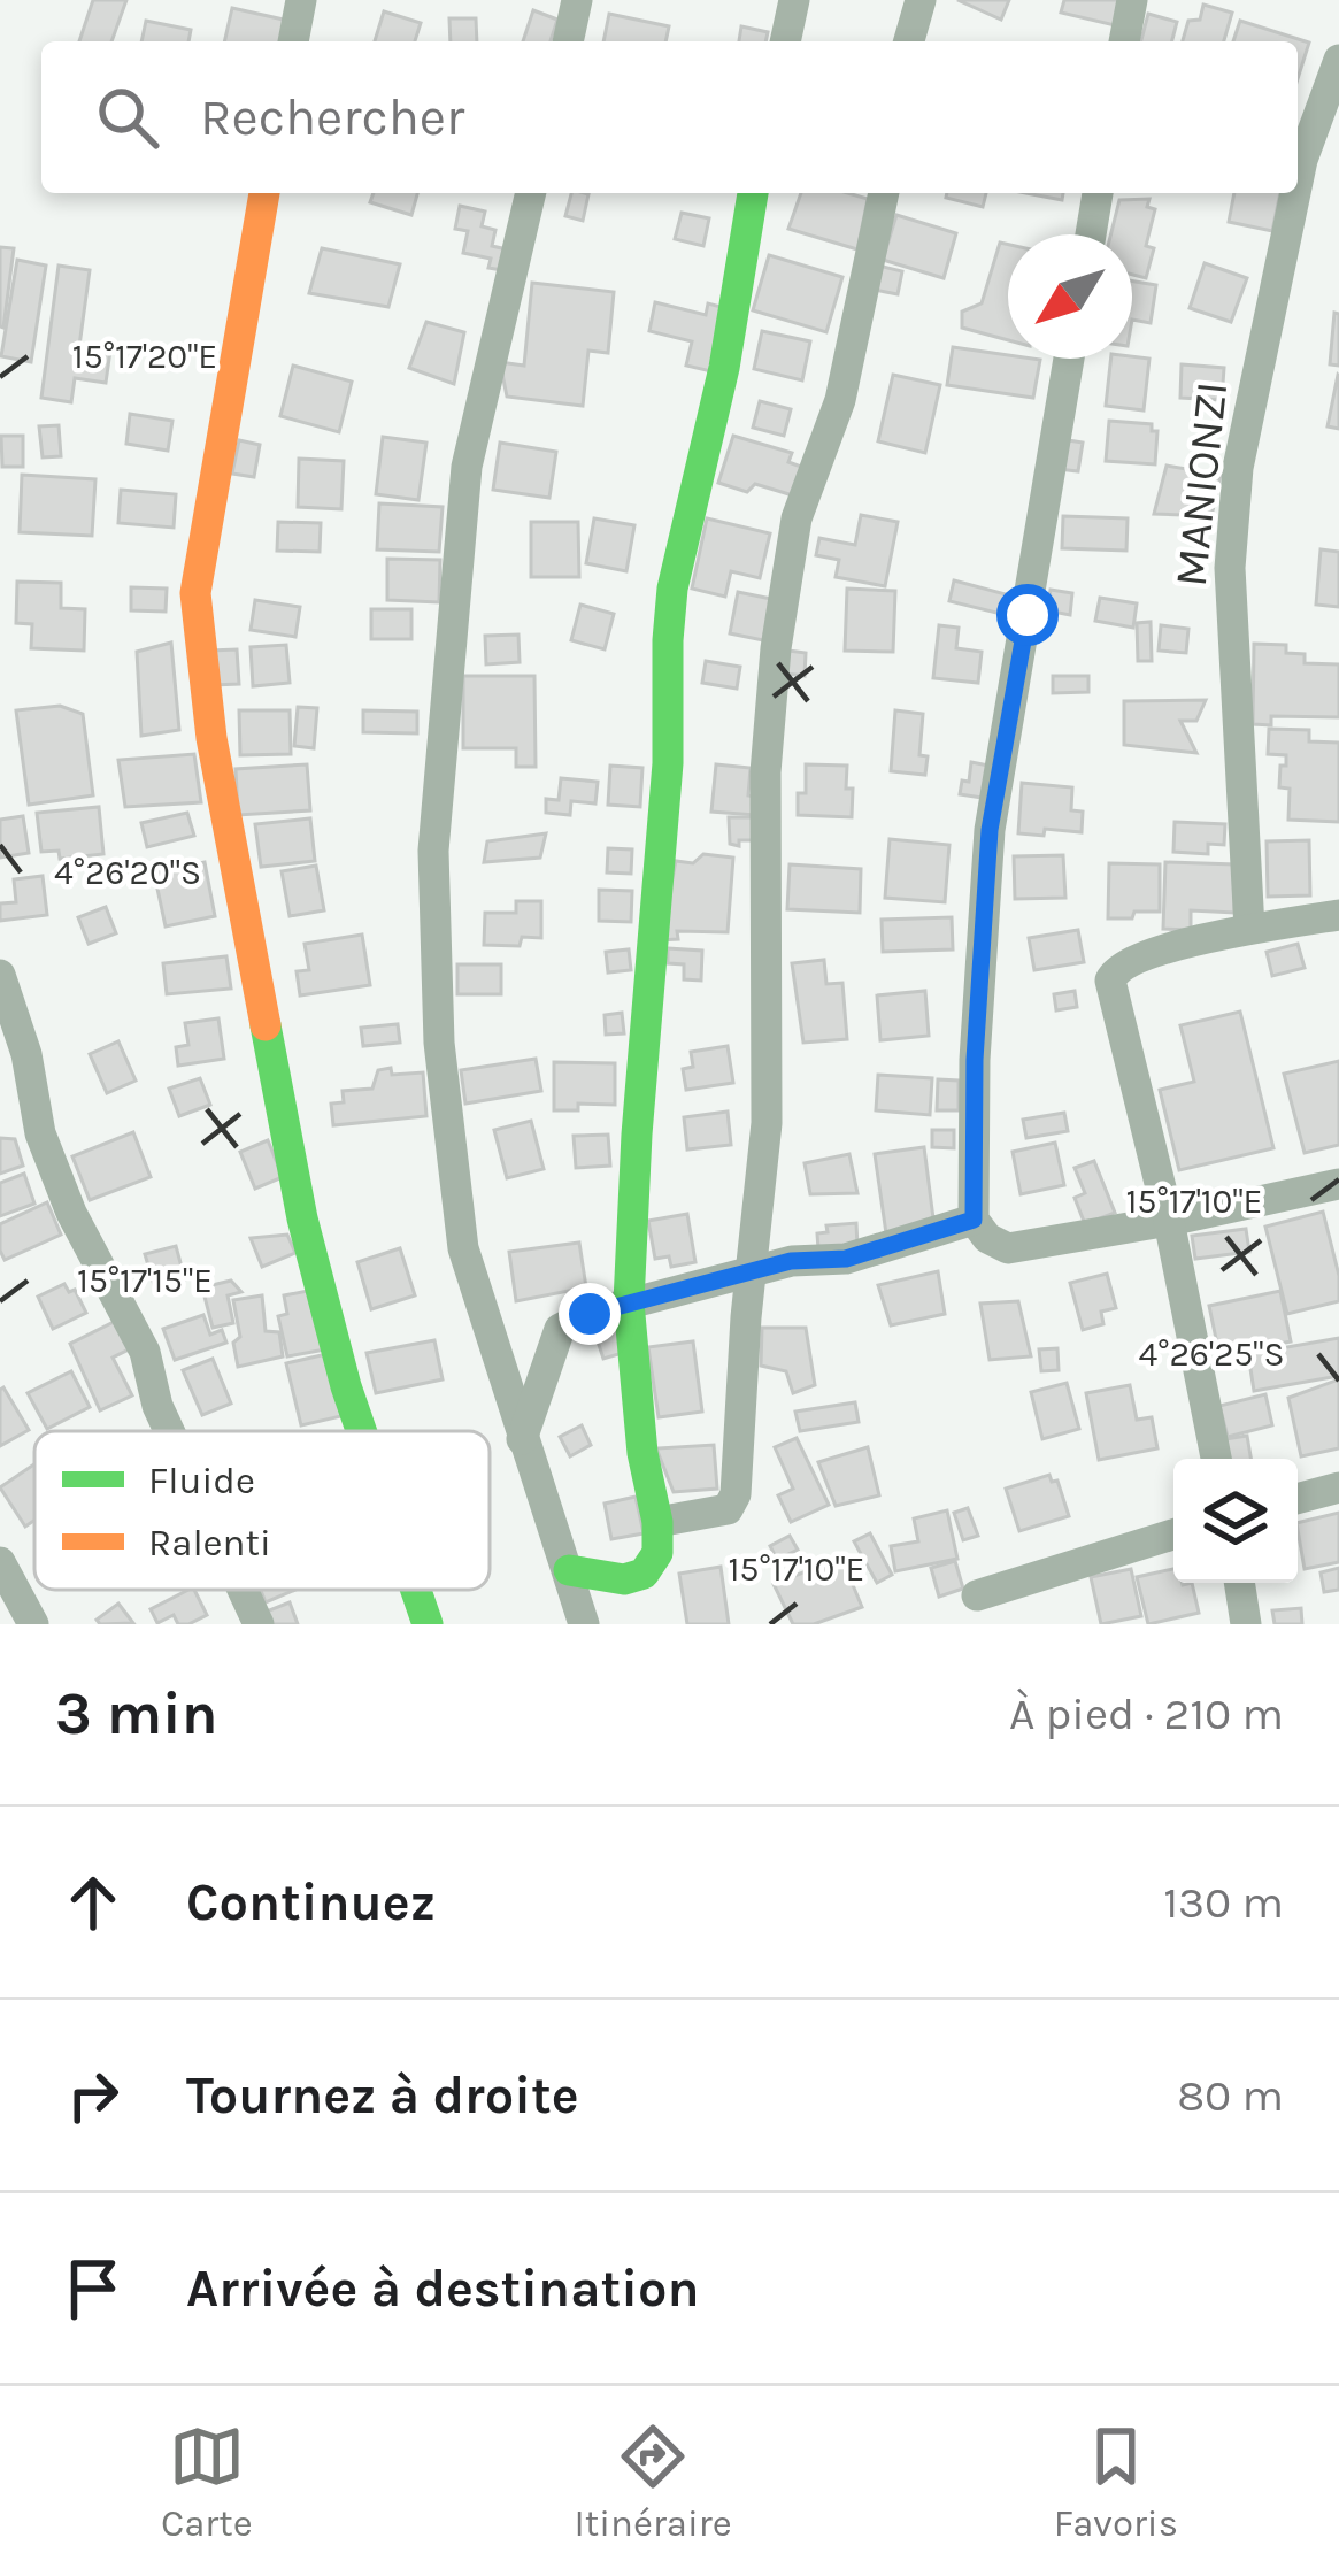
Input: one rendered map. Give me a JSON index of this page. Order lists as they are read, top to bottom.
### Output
{
  "streets": {
    "street": ["MANIONZI"]
  },
  "legend": ["Fluide", "Ralenti"],
  "north": "bottom left",
  "page": {
    "search": "Rechercher",
    "heading": ["3 min", "À pied · 210 m"],
    "list": [
      ["Continuez", "130 m"],
      ["Tournez à droite", "80 m"],
      "Arrivée à destination"
    ],
    "nav": ["Carte", "Itinéraire", "Favoris"]
  },
  "coordinates": [
    "15°17'20\"E",
    "4°26'20\"S",
    "15°17'10\"E",
    "15°17'15\"E",
    "4°26'25\"S"
  ]
}
